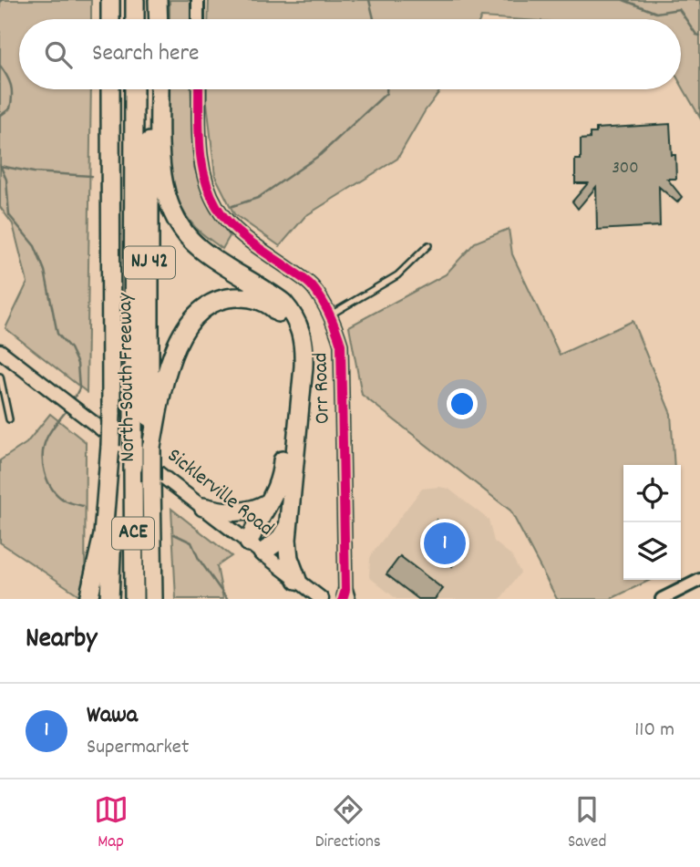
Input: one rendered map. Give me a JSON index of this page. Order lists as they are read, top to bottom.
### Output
{
  "streets": {
    "highway": ["NJ 42", "North-South Freeway", "ACE"],
    "main road": ["Sicklerville Road"],
    "street": ["Orr Road"]
  },
  "house_numbers": ["300"],
  "page": {
    "search": "Search here",
    "pins": "1",
    "heading": "Nearby",
    "list": [
      {
        "mark": "1",
        "name": "Wawa",
        "note": "Supermarket",
        "value": "110 m"
      }
    ],
    "nav": ["Map", "Directions", "Saved"]
  }
}
